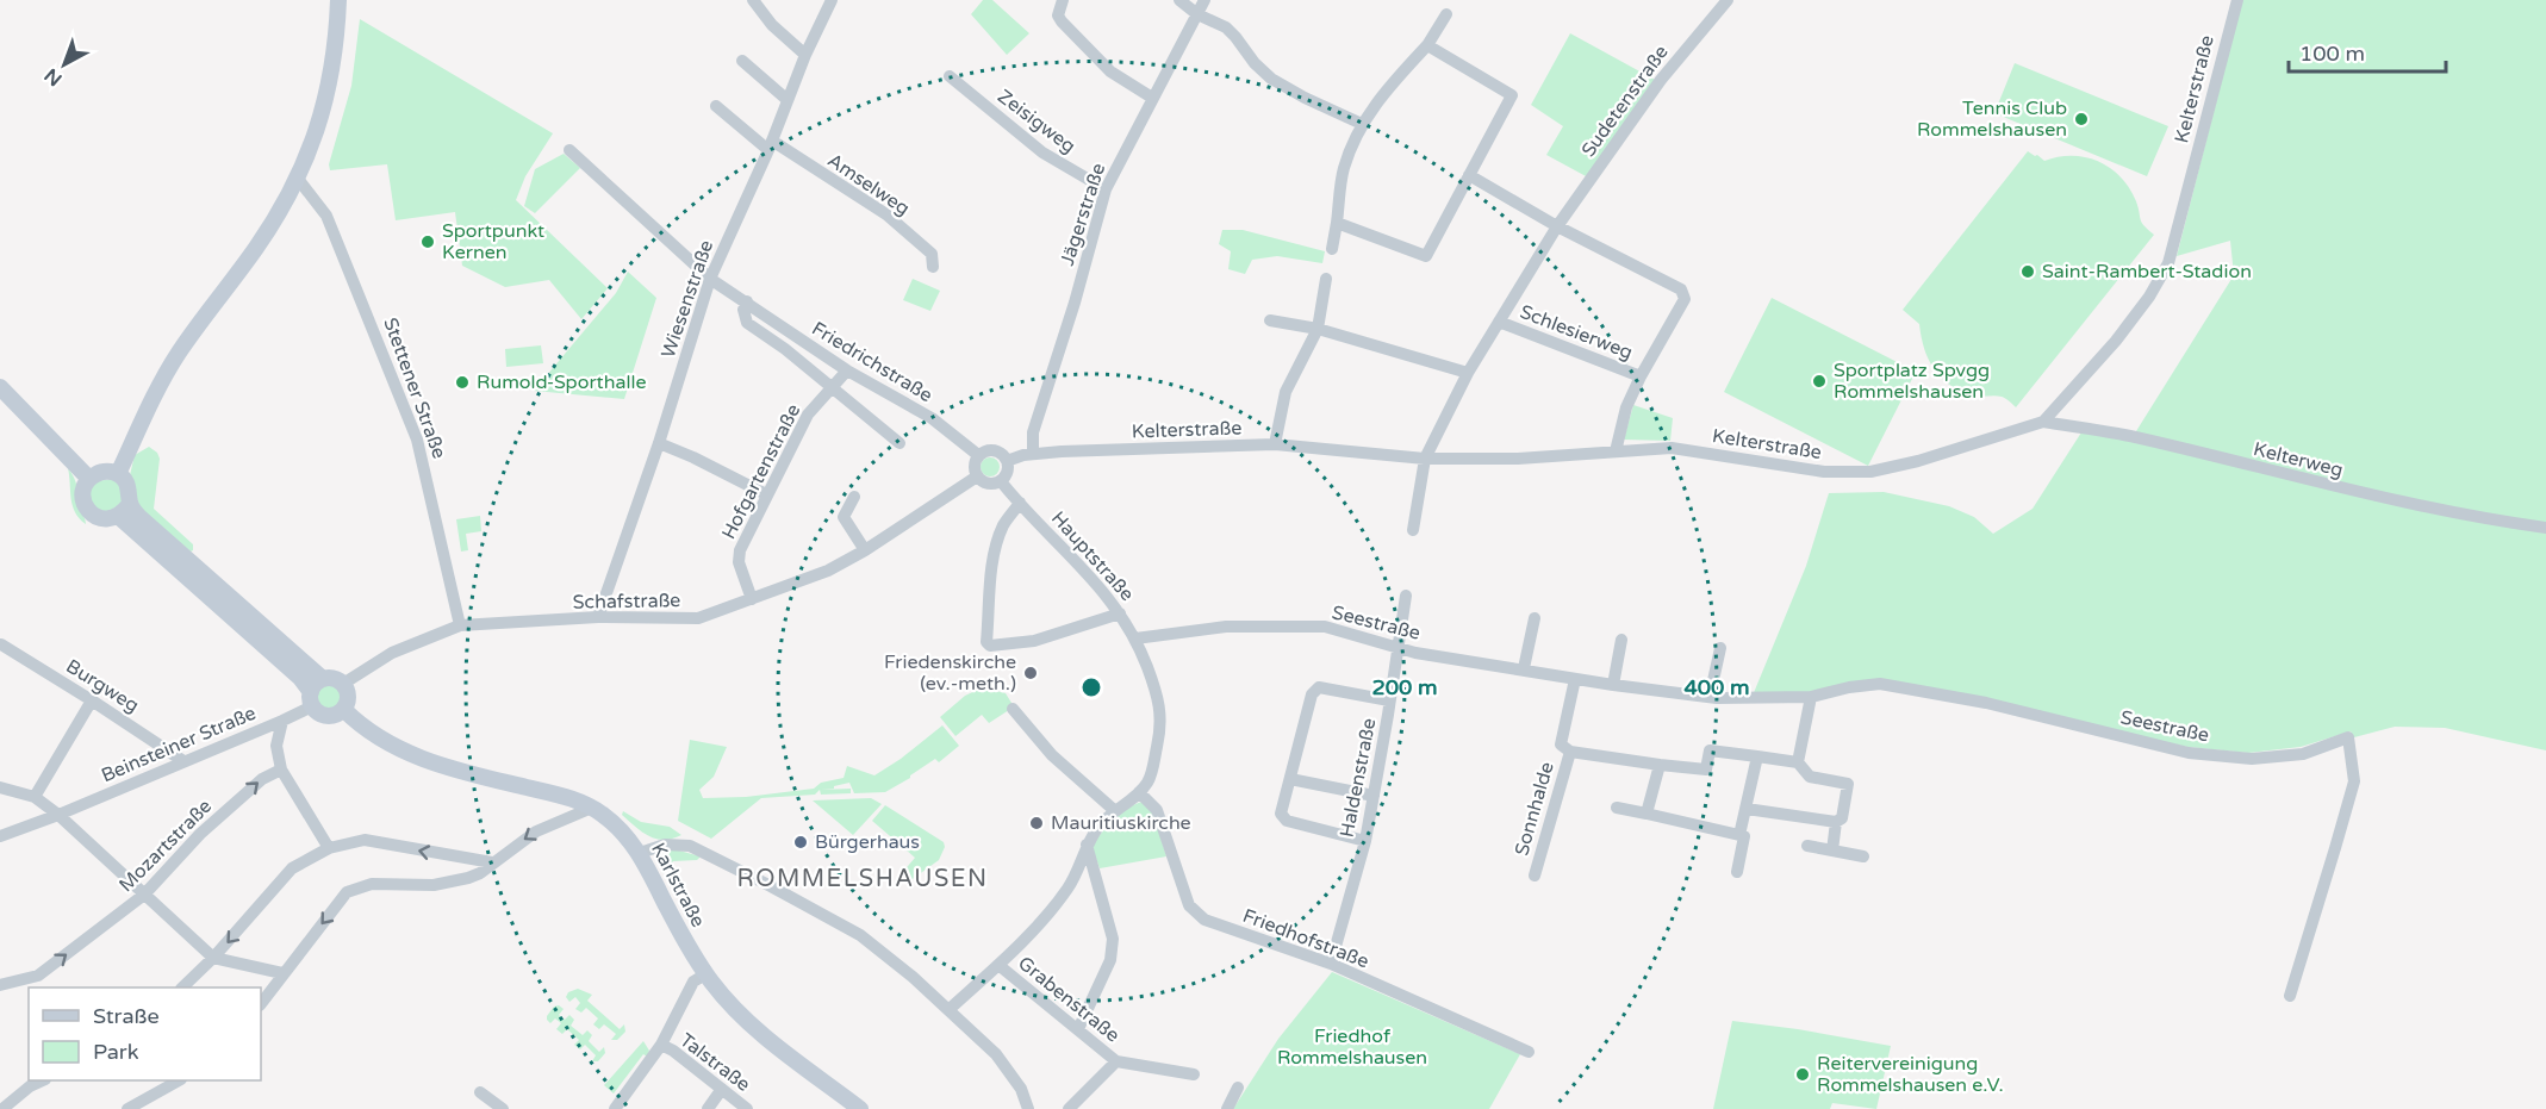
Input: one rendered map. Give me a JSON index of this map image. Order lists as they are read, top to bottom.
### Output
{
  "streets": {
    "main road": ["Karlstraße"],
    "street": [
      "Kelterstraße",
      "Sudetenstraße",
      "Zeisigweg",
      "Amselweg",
      "Jägerstraße",
      "Wiesenstraße",
      "Schlesierweg",
      "Friedrichstraße",
      "Stettener Straße",
      "Kelterweg",
      "Hofgartenstraße",
      "Hauptstraße",
      "Schafstraße",
      "Seestraße",
      "Burgweg",
      "Beinsteiner Straße",
      "Haldenstraße",
      "Sonnhalde",
      "Mozartstraße",
      "Friedhofstraße",
      "Grabenstraße",
      "Talstraße"
    ]
  },
  "crossings": [
    ["Kelterstraße", "Sudetenstraße"],
    ["Kelterstraße", "Jägerstraße"],
    ["Kelterstraße", "Friedrichstraße"],
    ["Kelterstraße", "Kelterweg"],
    ["Kelterstraße", "Hauptstraße"],
    ["Kelterstraße", "Schafstraße"],
    ["Sudetenstraße", "Schlesierweg"],
    ["Zeisigweg", "Jägerstraße"],
    ["Amselweg", "Wiesenstraße"],
    ["Wiesenstraße", "Friedrichstraße"],
    ["Wiesenstraße", "Schafstraße"],
    ["Friedrichstraße", "Hofgartenstraße"],
    ["Friedrichstraße", "Hauptstraße"],
    ["Friedrichstraße", "Schafstraße"],
    ["Stettener Straße", "Schafstraße"],
    ["Hofgartenstraße", "Schafstraße"],
    ["Hauptstraße", "Schafstraße"],
    ["Hauptstraße", "Seestraße"],
    ["Hauptstraße", "Friedhofstraße"],
    ["Hauptstraße", "Grabenstraße"],
    ["Schafstraße", "Beinsteiner Straße"],
    ["Schafstraße", "Karlstraße"],
    ["Seestraße", "Haldenstraße"],
    ["Seestraße", "Sonnhalde"],
    ["Burgweg", "Beinsteiner Straße"],
    ["Beinsteiner Straße", "Karlstraße"],
    ["Haldenstraße", "Friedhofstraße"]
  ],
  "districts": ["ROMMELSHAUSEN"],
  "parks": ["Friedhof Rommelshausen"],
  "places": [
    "Tennis Club Rommelshausen",
    "Sportpunkt Kernen",
    "Saint-Rambert-Stadion",
    "Sportplatz Spvgg Rommelshausen",
    "Rumold-Sporthalle",
    "Friedenskirche (ev.-meth.)",
    "Mauritiuskirche",
    "Bürgerhaus",
    "Reitervereinigung Rommelshausen e.V."
  ],
  "legend": ["Straße", "Park"],
  "scale_bar": "100 m",
  "north": "bottom left",
  "rings": ["200 m", "400 m"]
}
